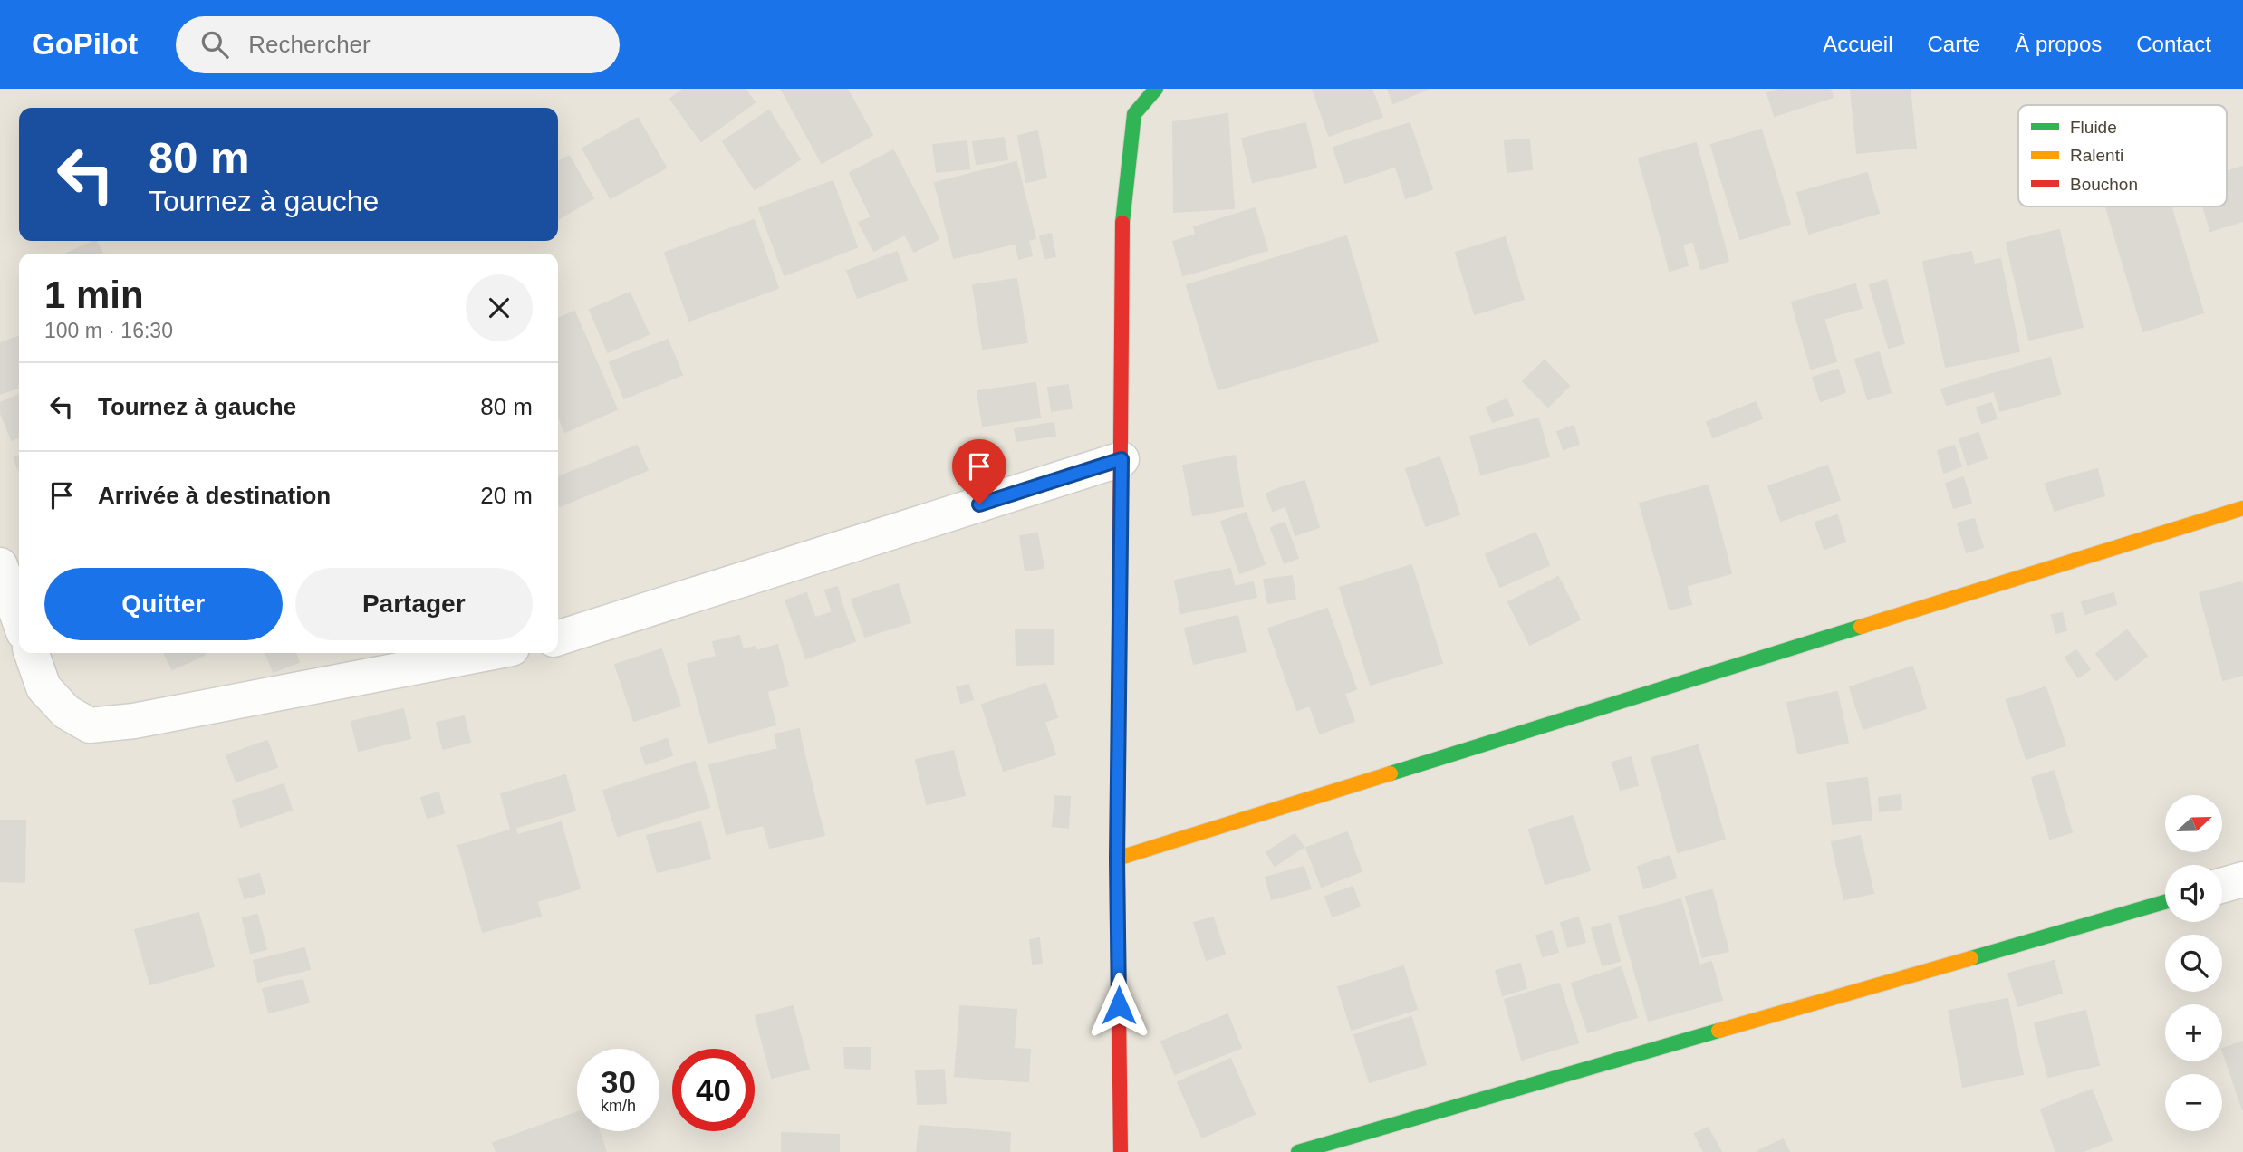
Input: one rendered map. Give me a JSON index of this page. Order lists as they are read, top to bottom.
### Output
{
  "legend": ["Fluide", "Ralenti", "Bouchon"],
  "north": "right",
  "page": {
    "header": "GoPilot",
    "search": "Rechercher",
    "nav": [
      "Accueil",
      "Carte",
      "À propos",
      "Contact"
    ],
    "turn": ["80 m", "Tournez à gauche"],
    "heading": ["1 min", "100 m · 16:30"],
    "list": [
      {
        "name": "Tournez à gauche",
        "value": "80 m"
      },
      {
        "name": "Arrivée à destination",
        "value": "20 m"
      }
    ],
    "buttons": ["Quitter", "Partager"],
    "map_buttons": ["+", "−"],
    "speed": "30 km/h",
    "limit": "40"
  }
}
